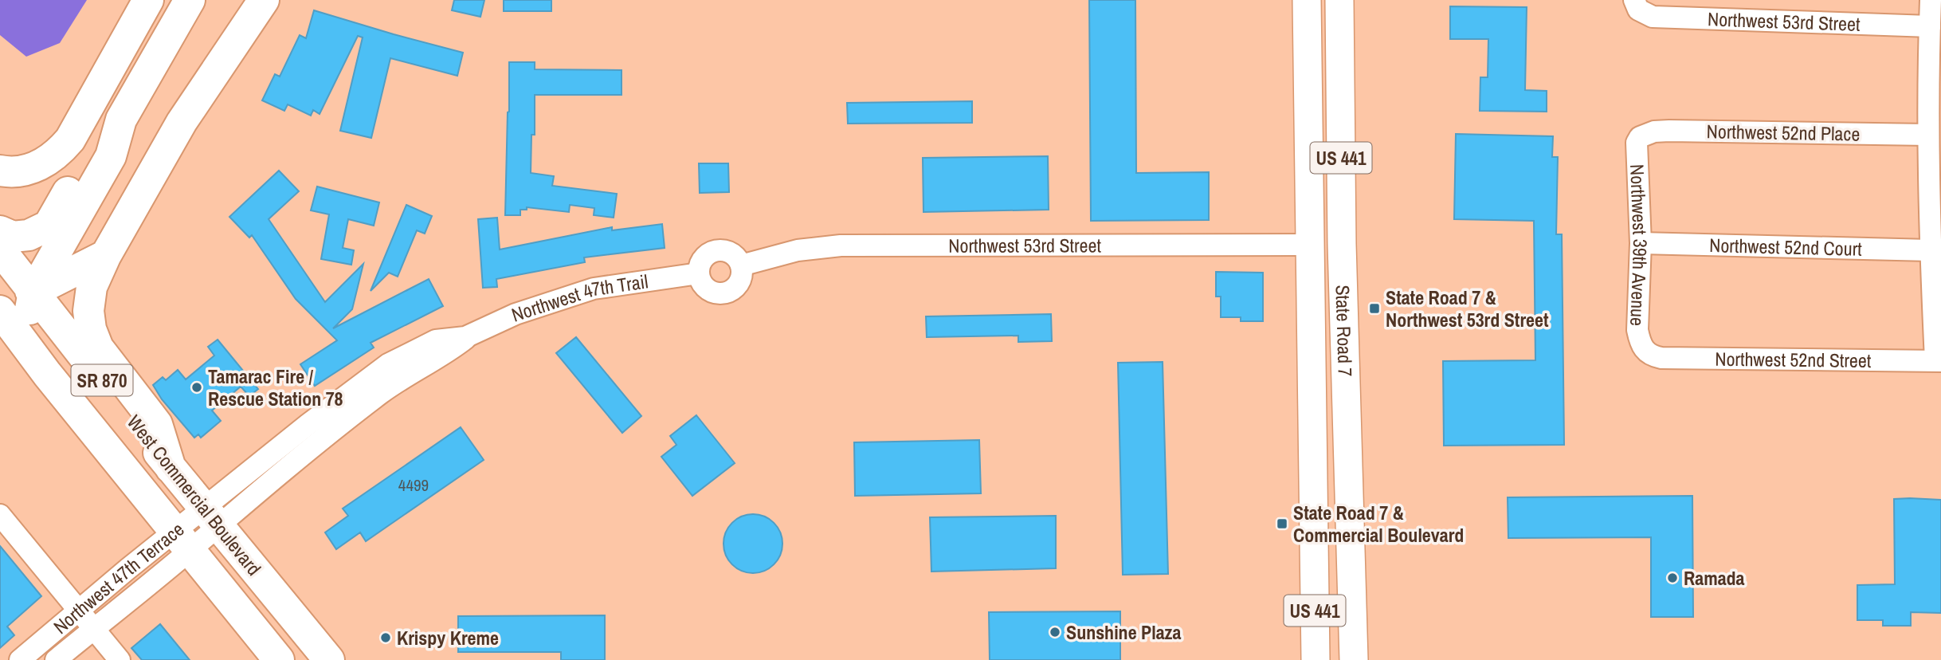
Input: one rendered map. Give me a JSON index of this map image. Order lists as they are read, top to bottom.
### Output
{
  "streets": {
    "highway": ["SR 870", "West Commercial Boulevard"],
    "main road": ["US 441", "State Road 7"],
    "street": [
      "Northwest 53rd Street",
      "Northwest 52nd Place",
      "Northwest 39th Avenue",
      "Northwest 52nd Court",
      "Northwest 47th Trail",
      "Northwest 52nd Street",
      "Northwest 47th Terrace"
    ]
  },
  "crossings": [
    ["Northwest 53rd Street", "Northwest 47th Trail"],
    ["Northwest 53rd Street", "State Road 7"],
    ["Northwest 52nd Place", "Northwest 39th Avenue"],
    ["Northwest 39th Avenue", "Northwest 52nd Court"],
    ["Northwest 39th Avenue", "Northwest 52nd Street"],
    ["Northwest 47th Trail", "Northwest 47th Terrace"],
    ["West Commercial Boulevard", "Northwest 47th Terrace"]
  ],
  "places": {
    "transit": ["State Road 7 & Northwest 53rd Street", "State Road 7 & Commercial Boulevard"],
    "other": [
      "Tamarac Fire / Rescue Station 78",
      "Ramada",
      "Sunshine Plaza",
      "Krispy Kreme"
    ]
  },
  "house_numbers": ["4499"]
}
